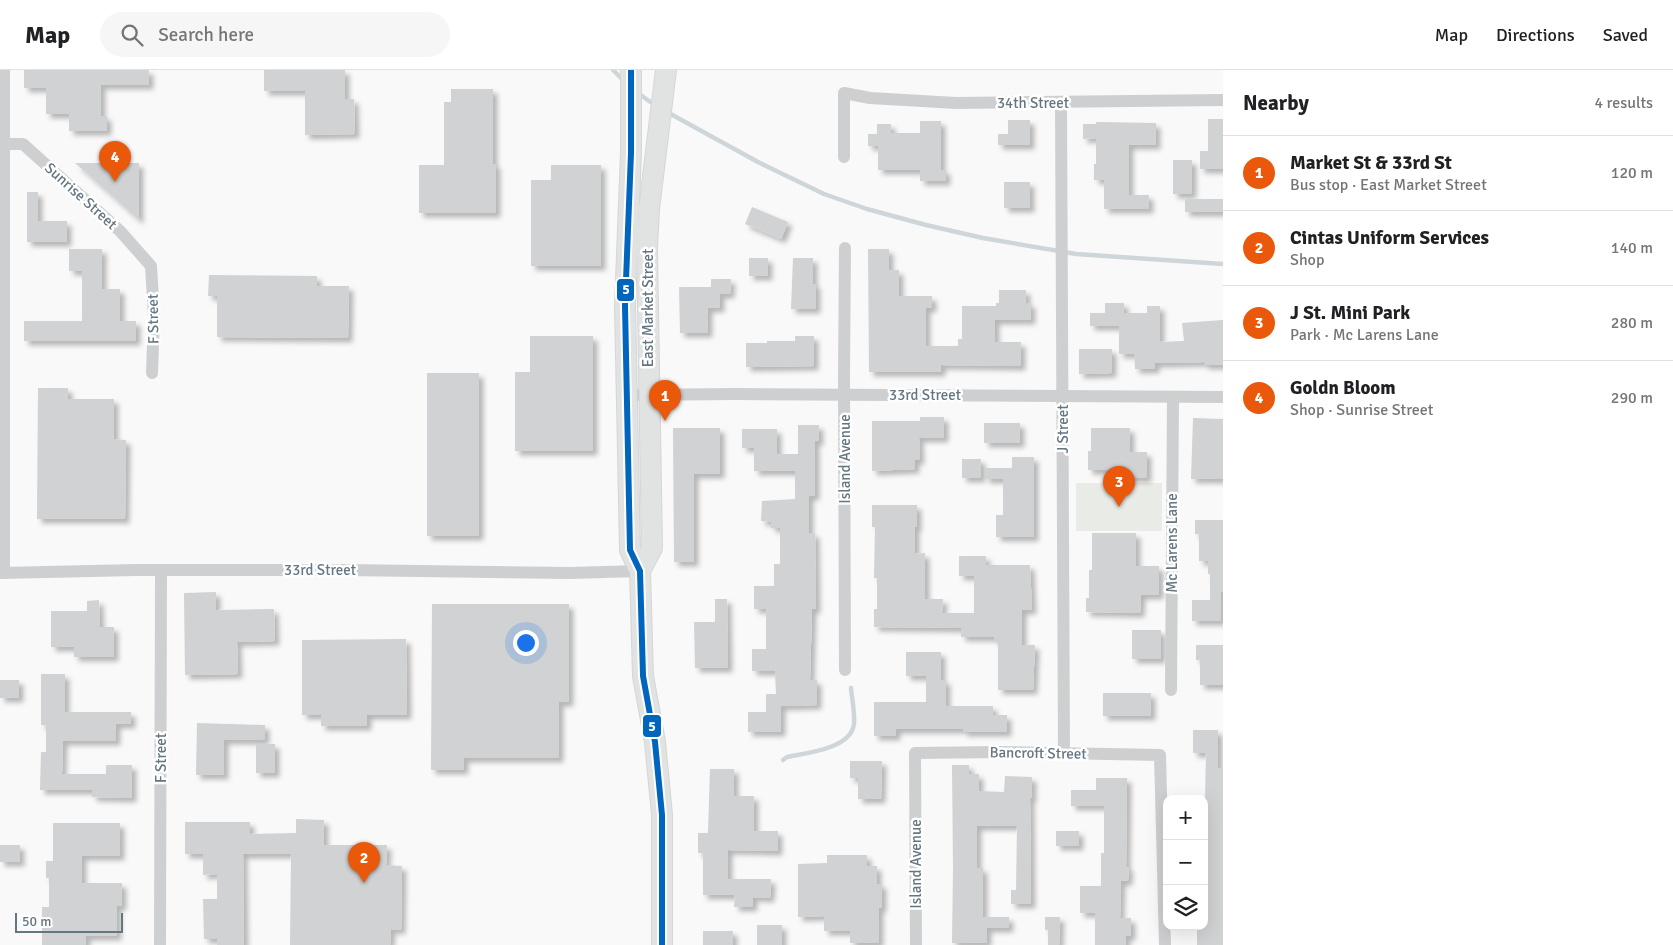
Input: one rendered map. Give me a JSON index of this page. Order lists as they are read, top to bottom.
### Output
{
  "streets": {
    "main road": ["East Market Street"],
    "street": [
      "34th Street",
      "Sunrise Street",
      "F Street",
      "33rd Street",
      "J Street",
      "Island Avenue",
      "Mc Larens Lane",
      "Bancroft Street"
    ]
  },
  "crossings": [
    ["34th Street", "J Street"],
    ["Sunrise Street", "F Street"],
    ["East Market Street", "33rd Street"],
    ["F Street", "33rd Street"],
    ["33rd Street", "J Street"],
    ["33rd Street", "Island Avenue"],
    ["33rd Street", "Mc Larens Lane"],
    ["J Street", "Bancroft Street"],
    ["Island Avenue", "Bancroft Street"]
  ],
  "lines": ["transit line 5"],
  "scale_bar": "50 m",
  "page": {
    "header": "Map",
    "search": "Search here",
    "nav": ["Map", "Directions", "Saved"],
    "heading": ["Nearby", "4 results"],
    "list": [
      {
        "mark": "1",
        "name": "Market St & 33rd St",
        "note": "Bus stop · East Market Street",
        "value": "120 m"
      },
      {
        "mark": "2",
        "name": "Cintas Uniform Services",
        "note": "Shop",
        "value": "140 m"
      },
      {
        "mark": "3",
        "name": "J St. Mini Park",
        "note": "Park · Mc Larens Lane",
        "value": "280 m"
      },
      {
        "mark": "4",
        "name": "Goldn Bloom",
        "note": "Shop · Sunrise Street",
        "value": "290 m"
      }
    ],
    "pins": [
      "4",
      "1",
      "3",
      "2"
    ],
    "map_buttons": ["+", "−"],
    "scale": "50 m"
  }
}
